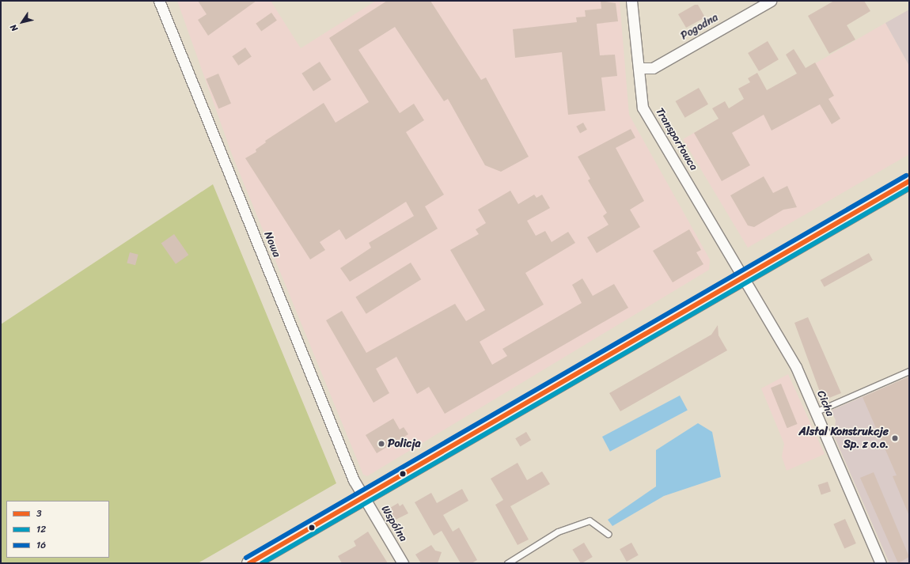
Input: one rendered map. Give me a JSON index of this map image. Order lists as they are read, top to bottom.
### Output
{
  "streets": {
    "street": [
      "Pogodna",
      "Transportowca",
      "Nowa",
      "Cicha",
      "Wspólna"
    ]
  },
  "crossings": [
    ["Pogodna", "Transportowca"],
    ["Transportowca", "Cicha"],
    ["Nowa", "Wspólna"]
  ],
  "places": ["Alstal Konstrukcje Sp. z o.o.", "Policja"],
  "lines": ["transit line 16", "transit line 3", "transit line 12"],
  "legend": ["3", "12", "16"],
  "north": "bottom left"
}
